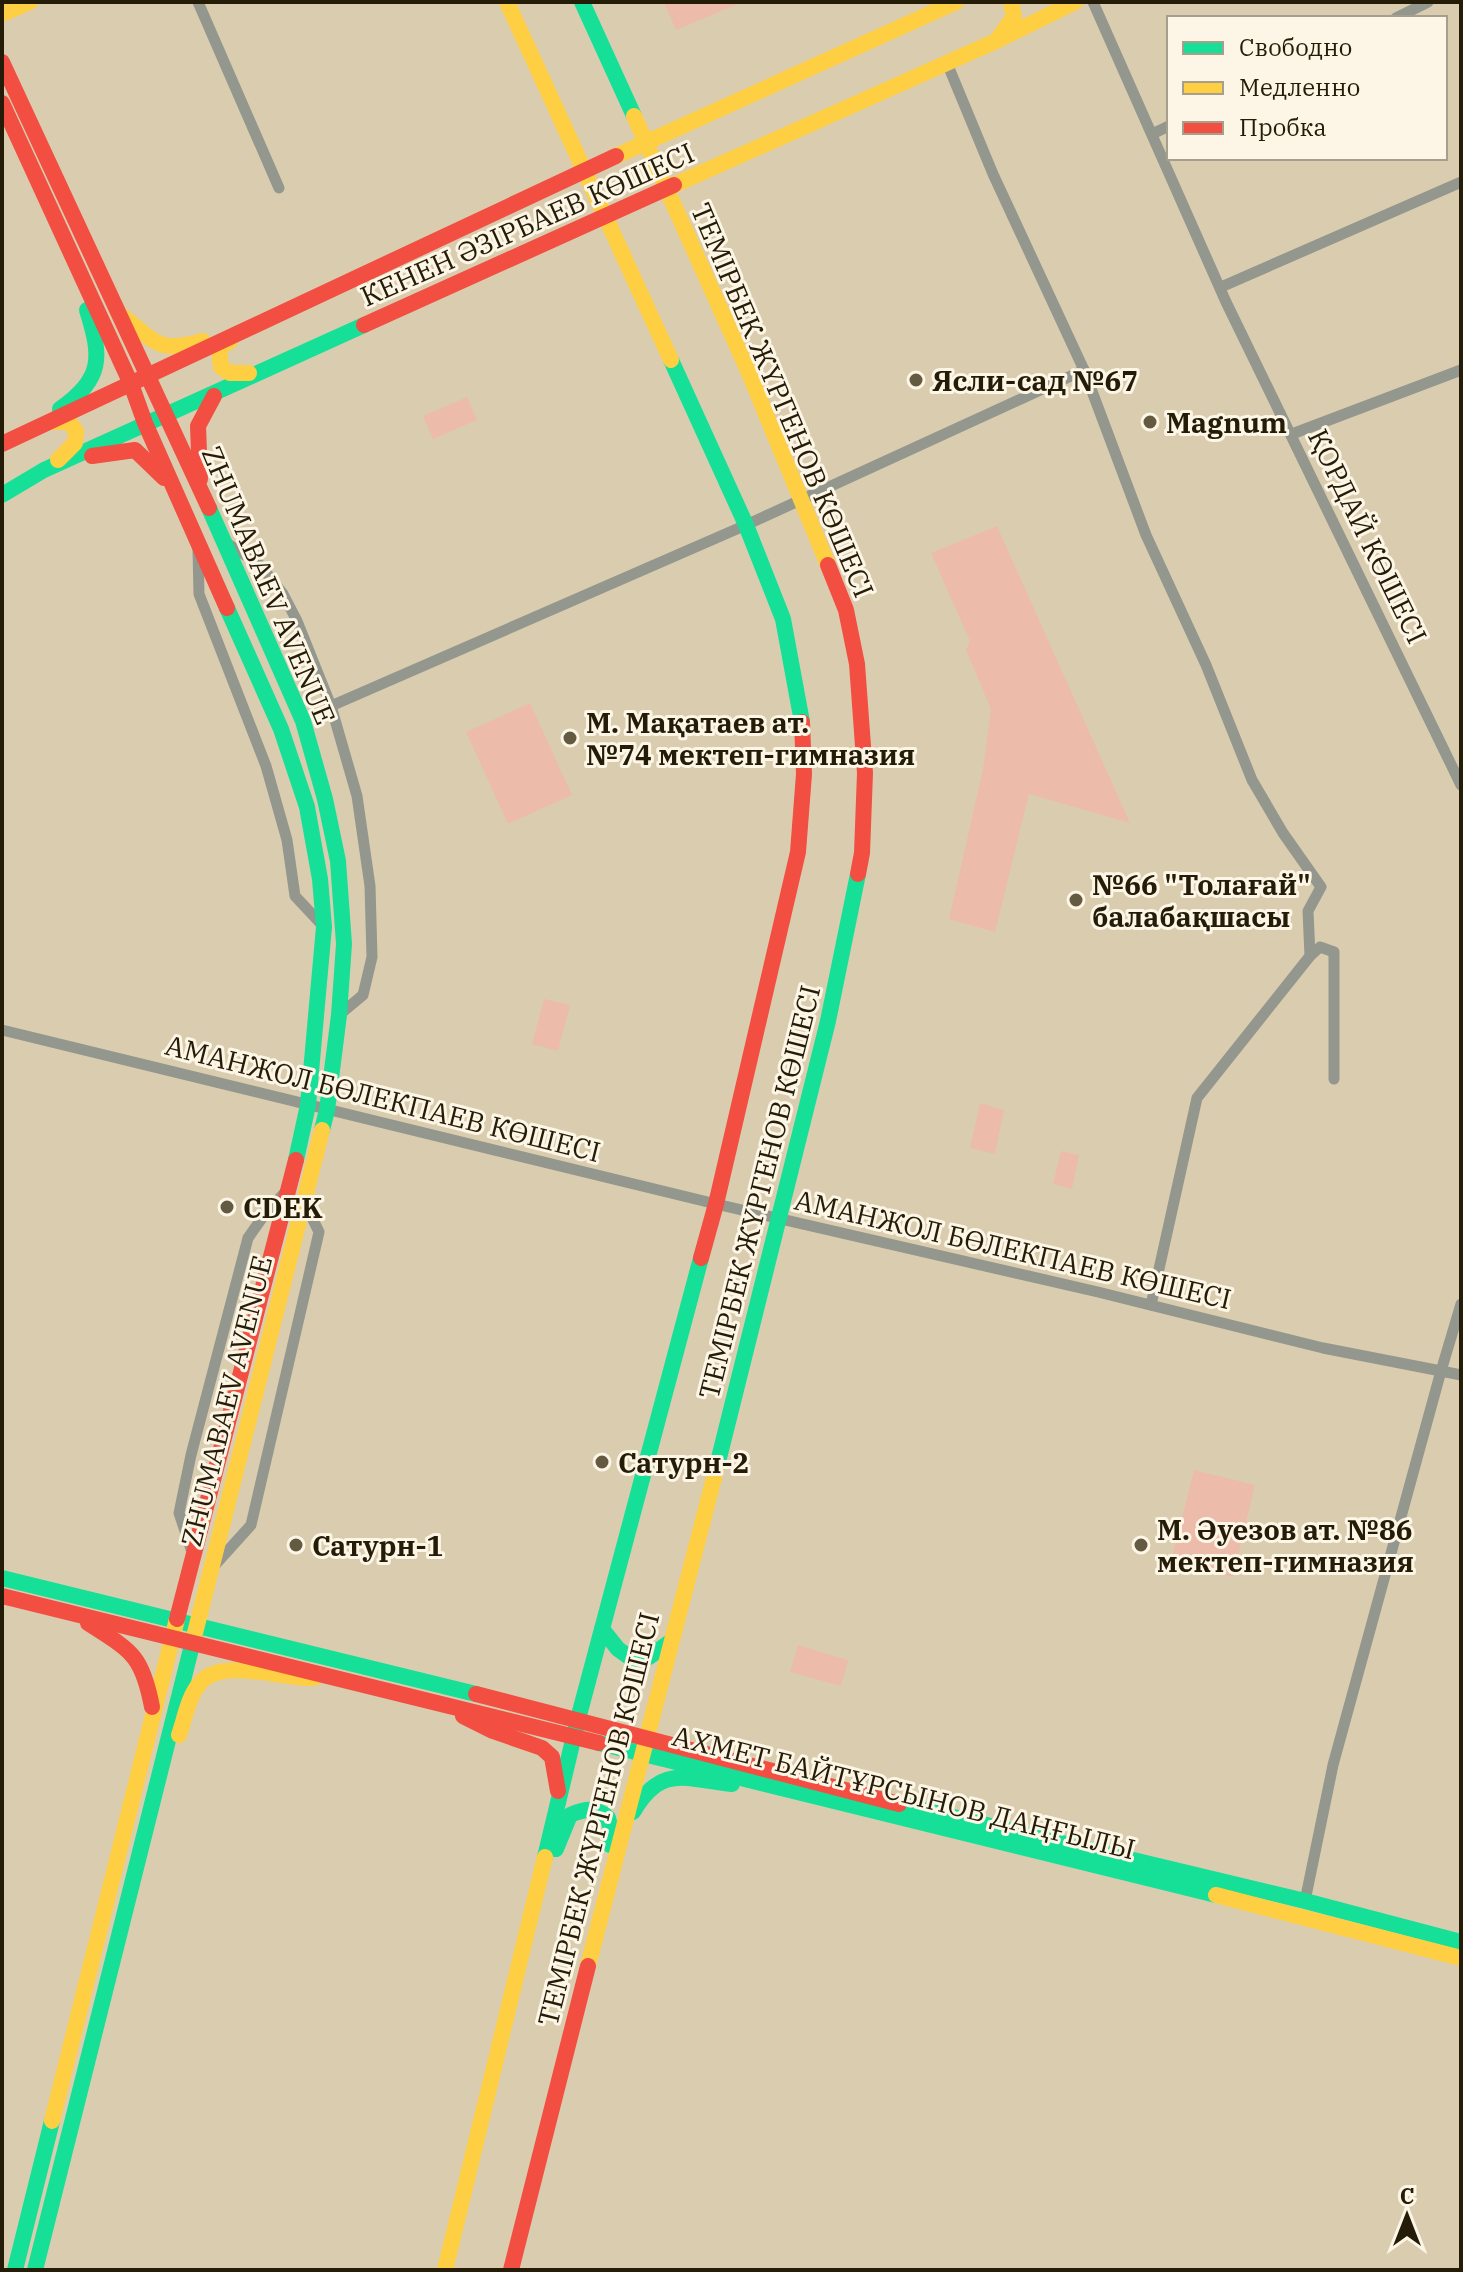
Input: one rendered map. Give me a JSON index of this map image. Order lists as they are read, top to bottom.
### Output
{
  "streets": {
    "street": [
      "КЕНЕН ӘЗІРБАЕВ КӨШЕСІ",
      "ТЕМІРБЕК ЖҮРГЕНОВ КӨШЕСІ",
      "ҚОРДАЙ КӨШЕСІ",
      "ZHUMABAEV AVENUE",
      "АМАНЖОЛ БӨЛЕКПАЕВ КӨШЕСІ",
      "АХМЕТ БАЙТҰРСЫНОВ ДАҢҒЫЛЫ"
    ]
  },
  "crossings": [
    ["КЕНЕН ӘЗІРБАЕВ КӨШЕСІ", "ТЕМІРБЕК ЖҮРГЕНОВ КӨШЕСІ"],
    ["КЕНЕН ӘЗІРБАЕВ КӨШЕСІ", "ZHUMABAEV AVENUE"],
    ["ТЕМІРБЕК ЖҮРГЕНОВ КӨШЕСІ", "АМАНЖОЛ БӨЛЕКПАЕВ КӨШЕСІ"],
    ["ТЕМІРБЕК ЖҮРГЕНОВ КӨШЕСІ", "АХМЕТ БАЙТҰРСЫНОВ ДАҢҒЫЛЫ"],
    ["ZHUMABAEV AVENUE", "АМАНЖОЛ БӨЛЕКПАЕВ КӨШЕСІ"],
    ["ZHUMABAEV AVENUE", "АХМЕТ БАЙТҰРСЫНОВ ДАҢҒЫЛЫ"]
  ],
  "places": [
    "Ясли-сад №67",
    "Magnum",
    "М. Мақатаев ат. №74 мектеп-гимназия",
    "№66 \"Толағай\" балабақшасы",
    "CDEK",
    "Сатурн-2",
    "Сатурн-1",
    "М. Әуезов ат. №86 мектеп-гимназия"
  ],
  "legend": ["Свободно", "Медленно", "Пробка"],
  "north": "top"
}
